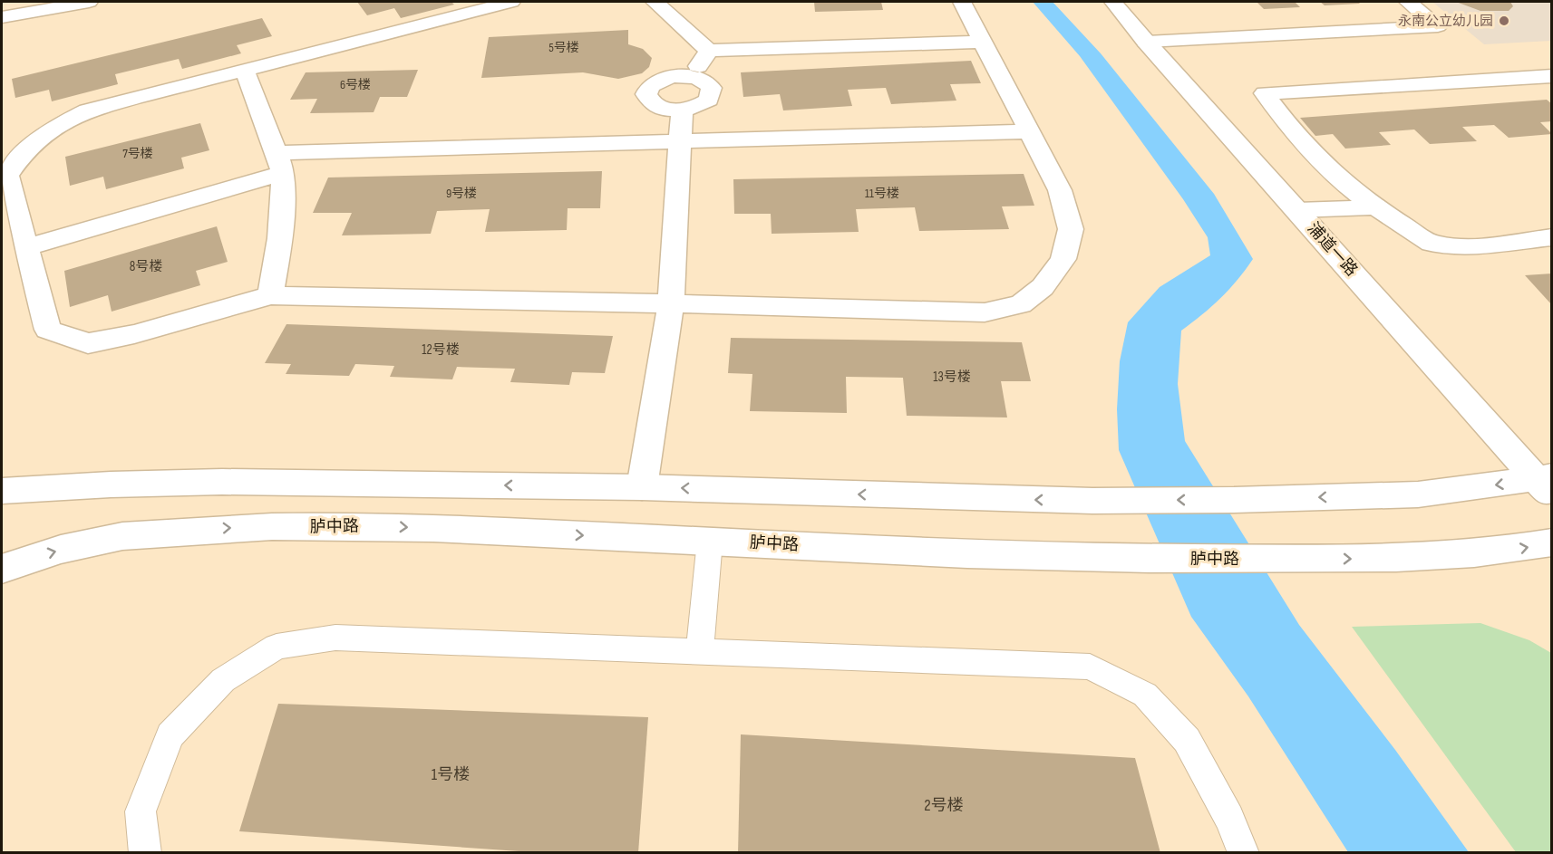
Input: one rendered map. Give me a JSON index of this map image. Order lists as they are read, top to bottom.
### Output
{
  "streets": {
    "street": ["浦道一路", "胪中路"]
  },
  "places": ["永南公立幼儿园"],
  "house_numbers": [
    "5号楼",
    "6号楼",
    "7号楼",
    "9号楼",
    "11号楼",
    "8号楼",
    "12号楼",
    "13号楼",
    "1号楼",
    "2号楼"
  ]
}
